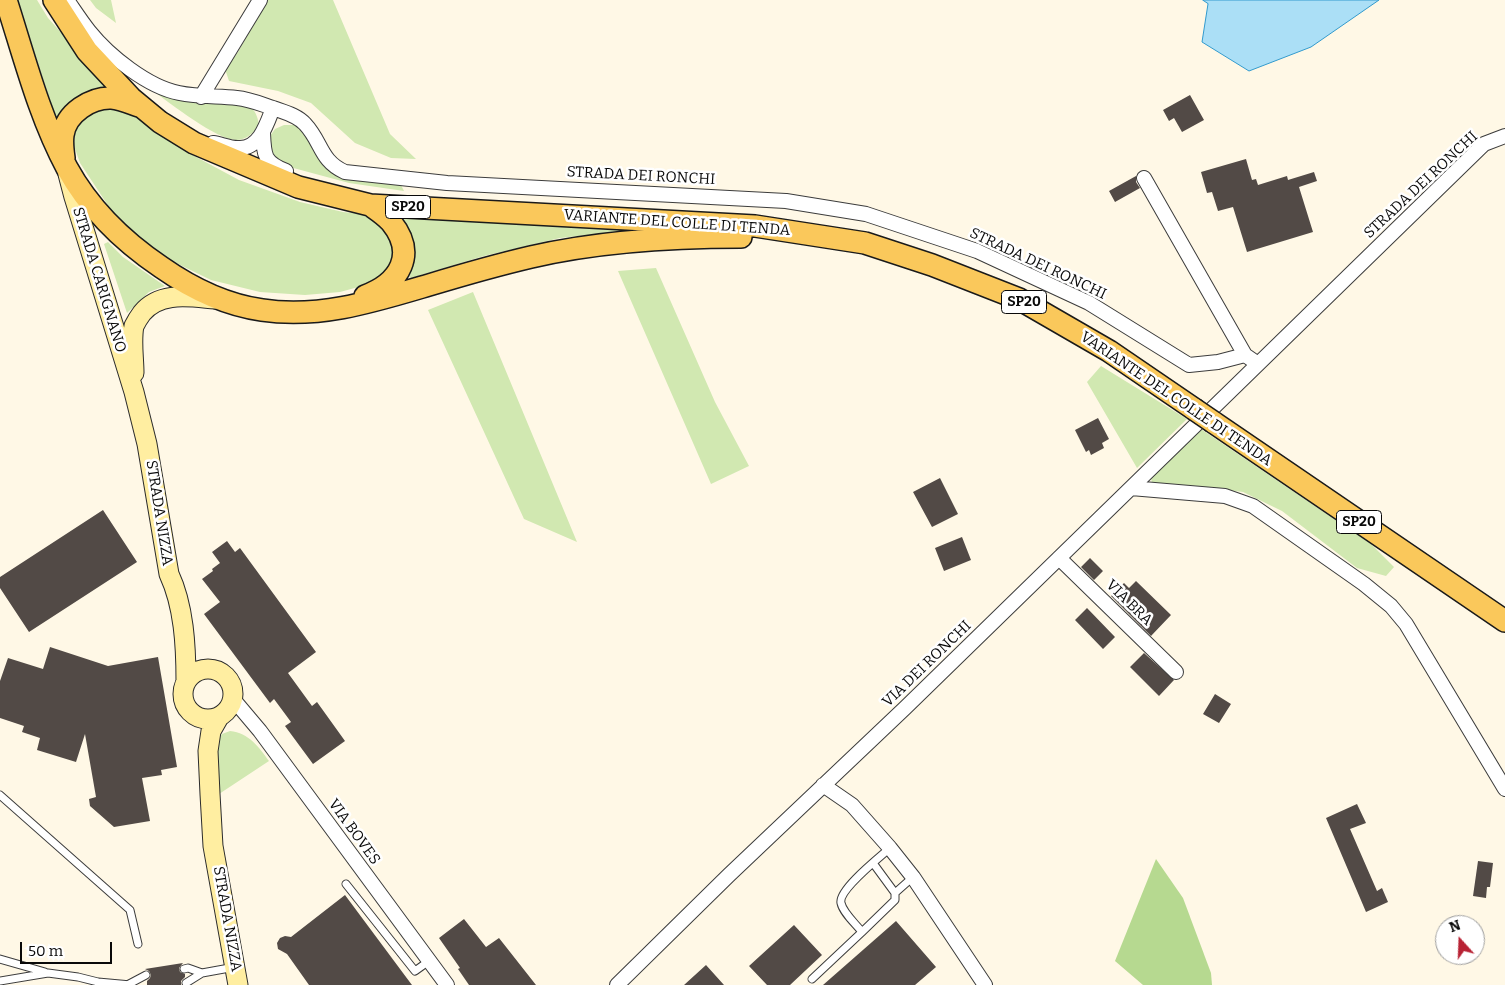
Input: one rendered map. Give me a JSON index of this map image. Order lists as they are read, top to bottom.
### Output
{
  "streets": {
    "main road": ["SP20", "VARIANTE DEL COLLE DI TENDA"],
    "street": [
      "STRADA DEI RONCHI",
      "STRADA CARIGNANO",
      "STRADA NIZZA",
      "VIA BRA",
      "VIA DEI RONCHI",
      "VIA BOVES"
    ]
  },
  "crossings": [
    ["STRADA DEI RONCHI", "VIA DEI RONCHI"],
    ["SP20", "VARIANTE DEL COLLE DI TENDA"],
    ["SP20", "STRADA CARIGNANO"],
    ["STRADA CARIGNANO", "STRADA NIZZA"],
    ["STRADA NIZZA", "VIA BOVES"],
    ["VIA BRA", "VIA DEI RONCHI"]
  ],
  "scale_bar": "50 m",
  "north": "top"
}
